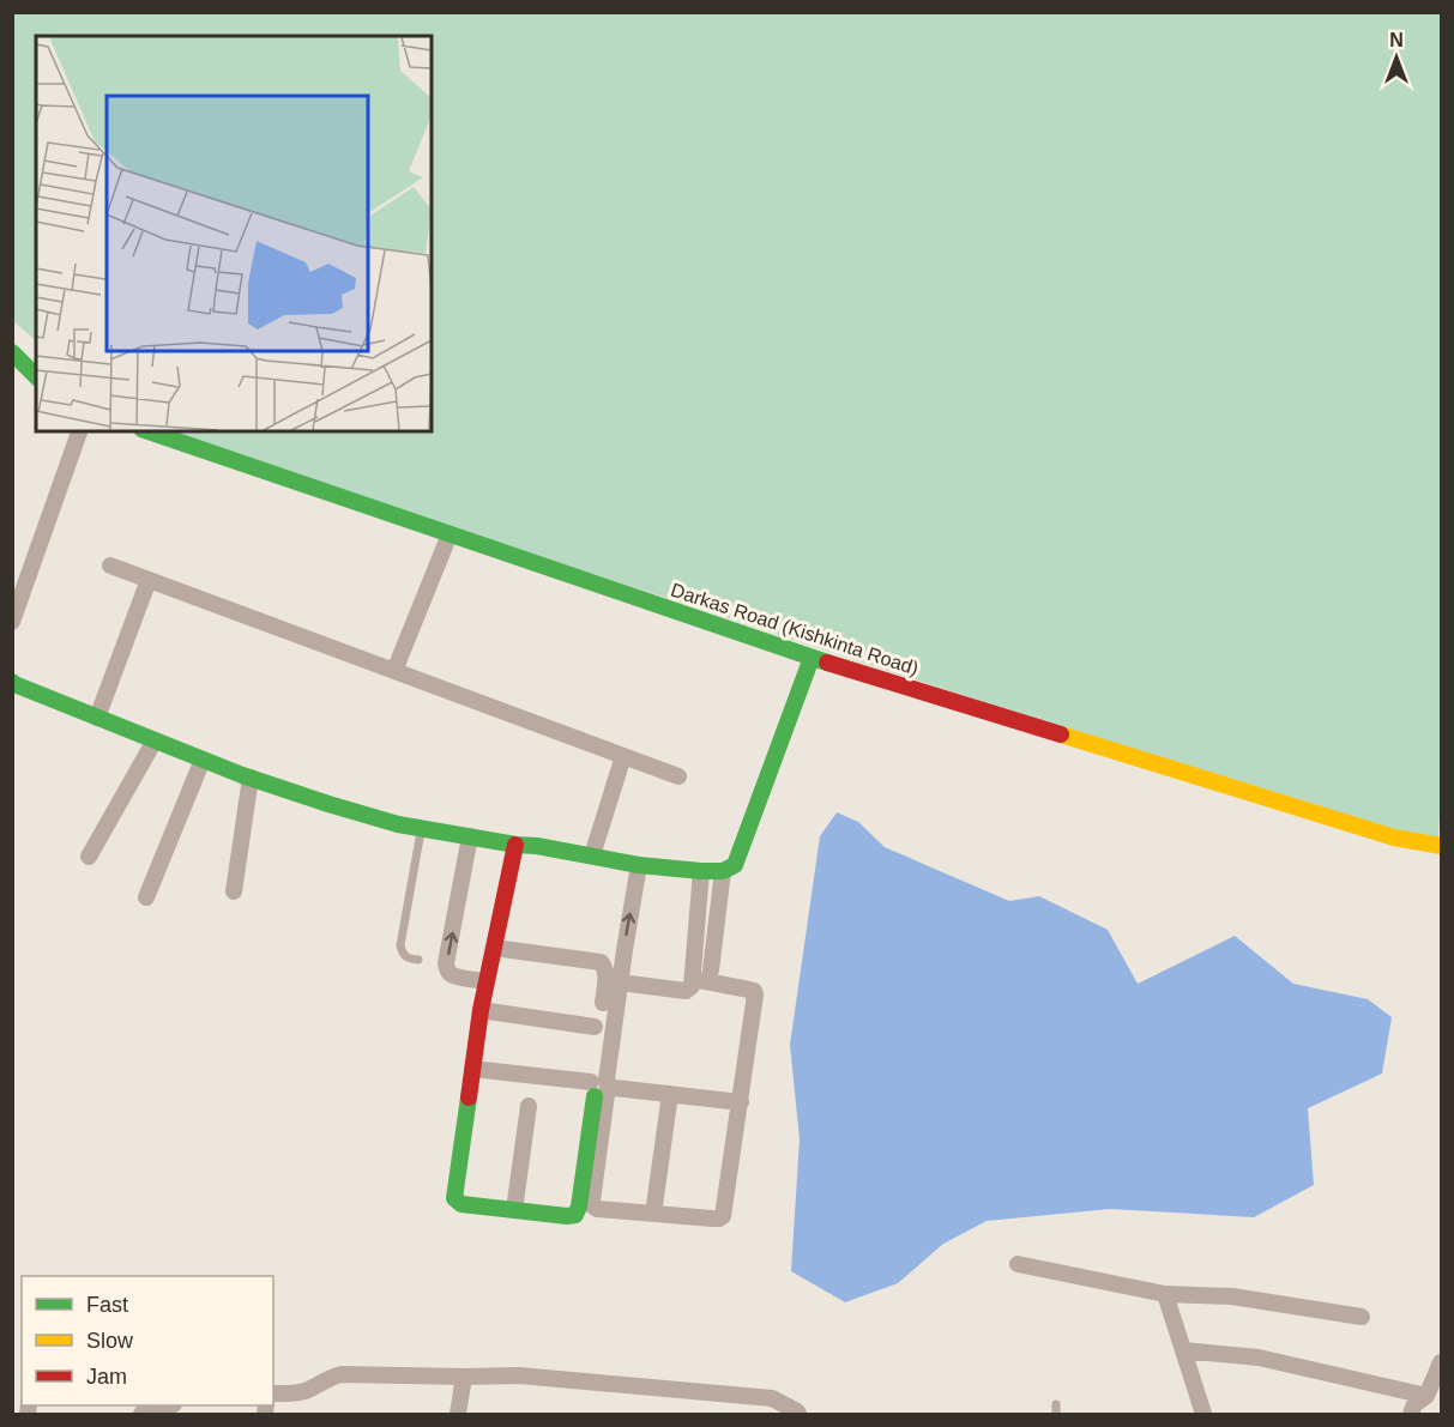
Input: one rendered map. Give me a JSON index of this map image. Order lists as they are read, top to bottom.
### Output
{
  "streets": {
    "street": ["Darkas Road (Kishkinta Road)"]
  },
  "legend": ["Fast", "Slow", "Jam"],
  "north": "top"
}
